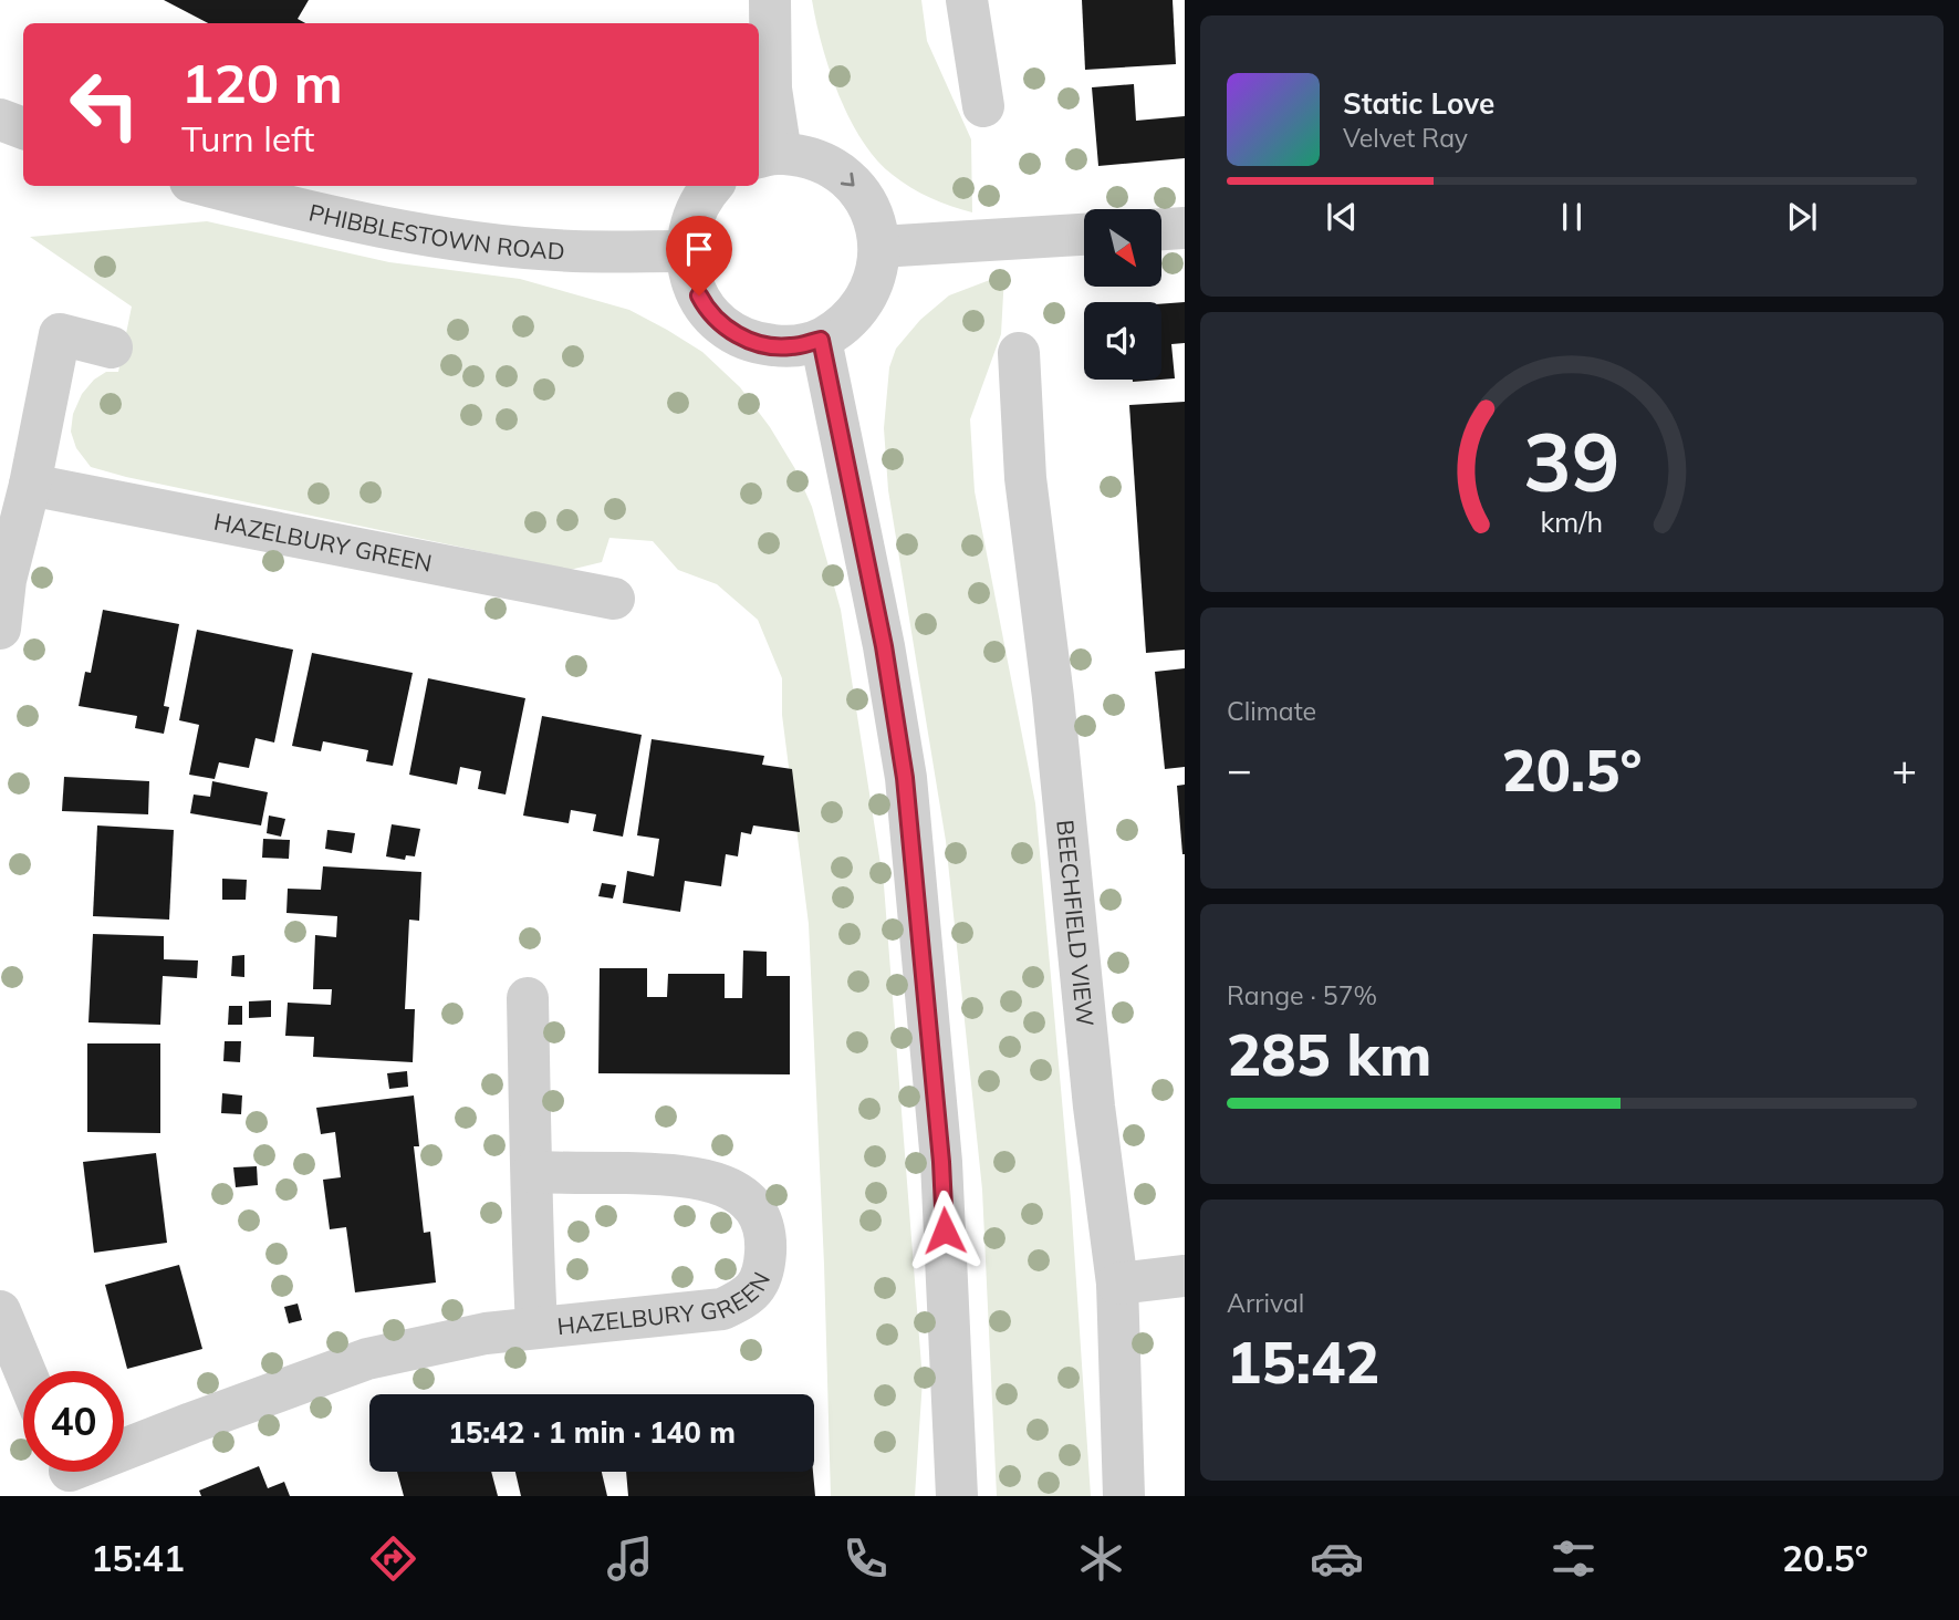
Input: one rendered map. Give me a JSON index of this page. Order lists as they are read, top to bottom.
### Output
{
  "streets": {
    "street": ["PHIBBLESTOWN ROAD", "HAZELBURY GREEN", "BEECHFIELD VIEW"]
  },
  "north": "bottom right",
  "page": {
    "turn": ["120 m", "Turn left"],
    "song": ["Static Love", "Velvet Ray"],
    "tile": [
      "Climate",
      ["Range · 57%", "285 km"],
      ["Arrival", "15:42"]
    ],
    "heat": ["−", "20.5°", "+"],
    "limit": "40",
    "trip": "15:42 · 1 min · 140 m",
    "tabs": ["15:41", "20.5°"],
    "gauge": ["39", "km/h"]
  }
}
